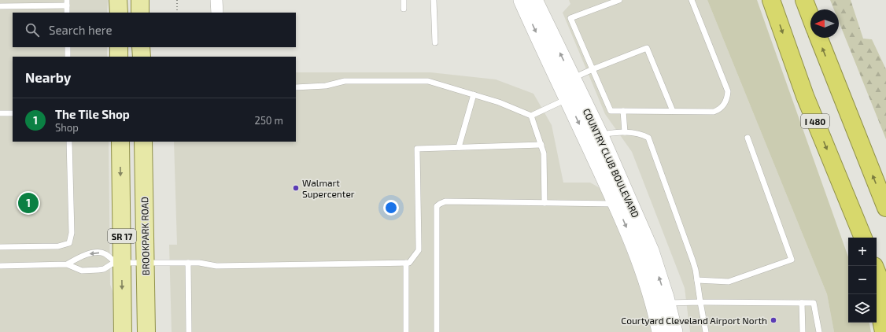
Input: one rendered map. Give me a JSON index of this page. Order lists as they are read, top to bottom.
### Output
{
  "streets": {
    "highway": ["I 480"],
    "main road": ["SR 17", "BROOKPARK ROAD"],
    "street": ["COUNTRY CLUB BOULEVARD"]
  },
  "places": ["Walmart Supercenter", "Courtyard Cleveland Airport North"],
  "north": "left",
  "page": {
    "search": "Search here",
    "heading": "Nearby",
    "list": [
      {
        "mark": "1",
        "name": "The Tile Shop",
        "note": "Shop",
        "value": "250 m"
      }
    ],
    "pins": "1",
    "map_buttons": ["+", "−"]
  }
}
